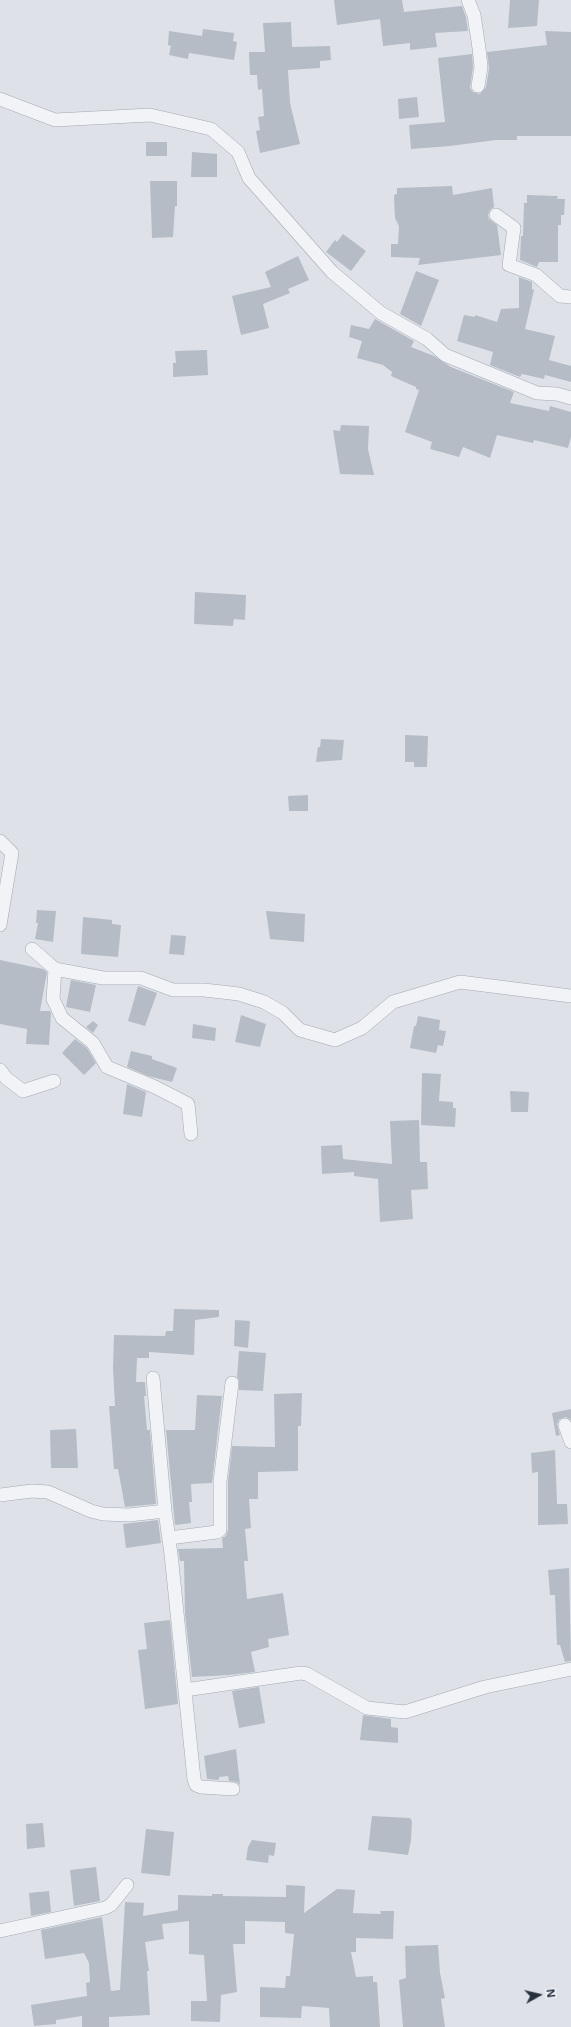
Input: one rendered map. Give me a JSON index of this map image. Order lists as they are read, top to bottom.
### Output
{
  "north": "right"
}
